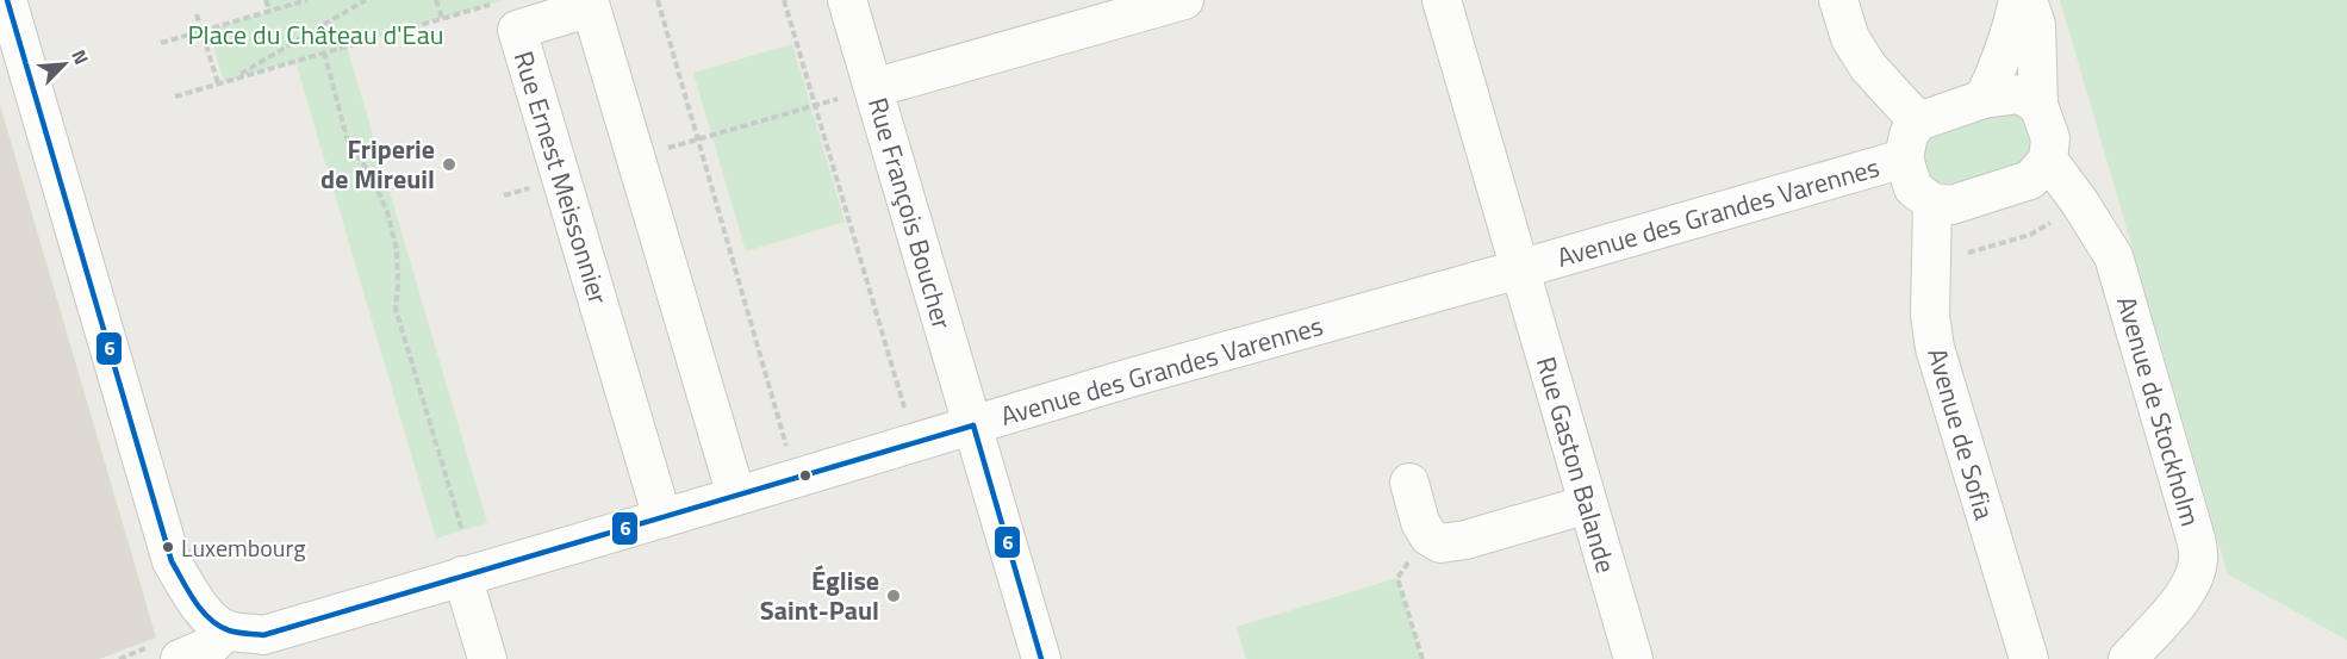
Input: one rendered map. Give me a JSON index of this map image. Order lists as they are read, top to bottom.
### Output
{
  "streets": {
    "street": [
      "Rue Ernest Meissonnier",
      "Avenue des Grandes Varennes",
      "Rue François Boucher",
      "Avenue de Stockholm",
      "Avenue de Sofia",
      "Rue Gaston Balande"
    ]
  },
  "crossings": [
    ["Rue Ernest Meissonnier", "Avenue des Grandes Varennes"],
    ["Avenue des Grandes Varennes", "Rue François Boucher"],
    ["Avenue des Grandes Varennes", "Avenue de Stockholm"],
    ["Avenue des Grandes Varennes", "Avenue de Sofia"],
    ["Avenue des Grandes Varennes", "Rue Gaston Balande"],
    ["Avenue de Stockholm", "Avenue de Sofia"]
  ],
  "parks": ["Place du Château d'Eau"],
  "places": ["Friperie de Mireuil", "Luxembourg", "Église Saint-Paul"],
  "lines": ["transit line 6"],
  "north": "top right"
}
